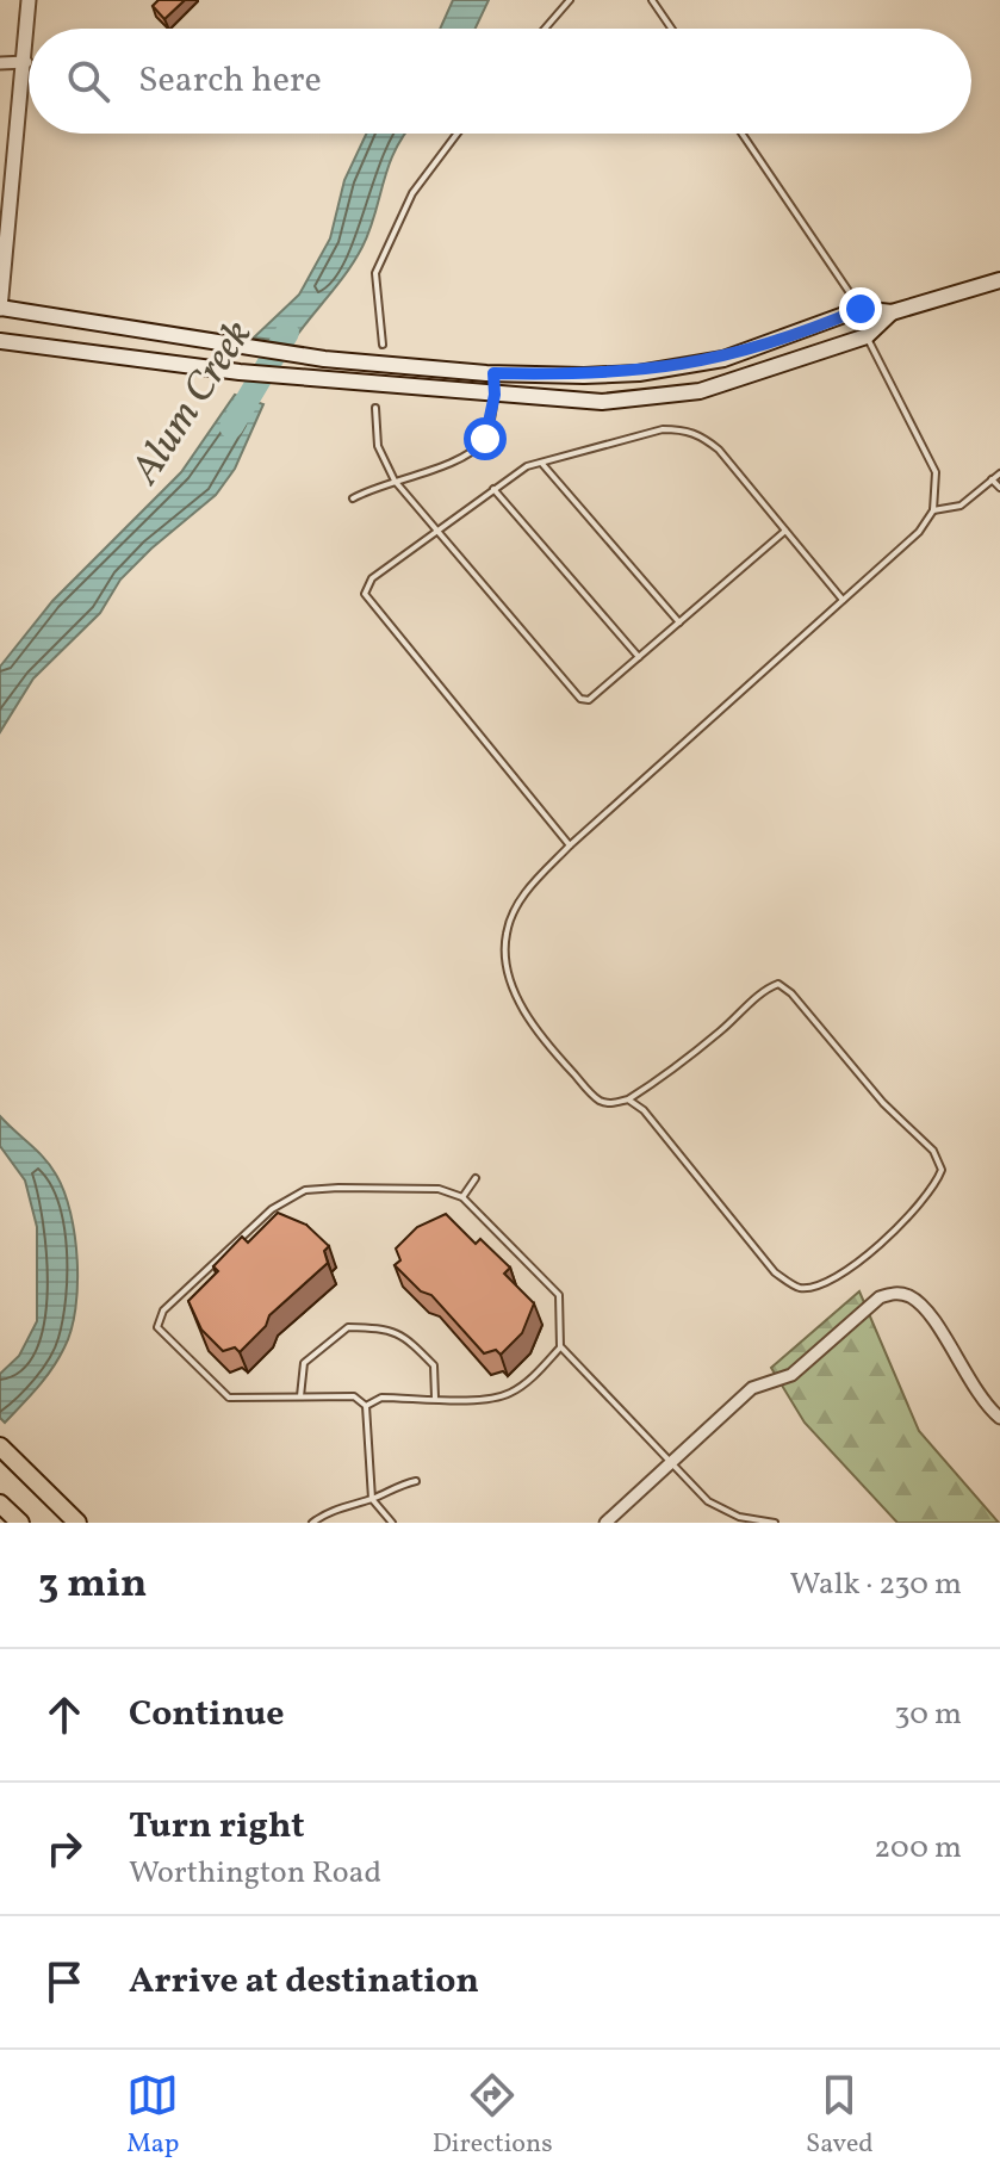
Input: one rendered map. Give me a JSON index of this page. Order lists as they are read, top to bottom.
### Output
{
  "water": ["Alum Creek"],
  "page": {
    "search": "Search here",
    "heading": ["3 min", "Walk · 230 m"],
    "list": [
      ["Continue", "30 m"],
      ["Turn right", "Worthington Road", "200 m"],
      "Arrive at destination"
    ],
    "nav": ["Map", "Directions", "Saved"]
  }
}
